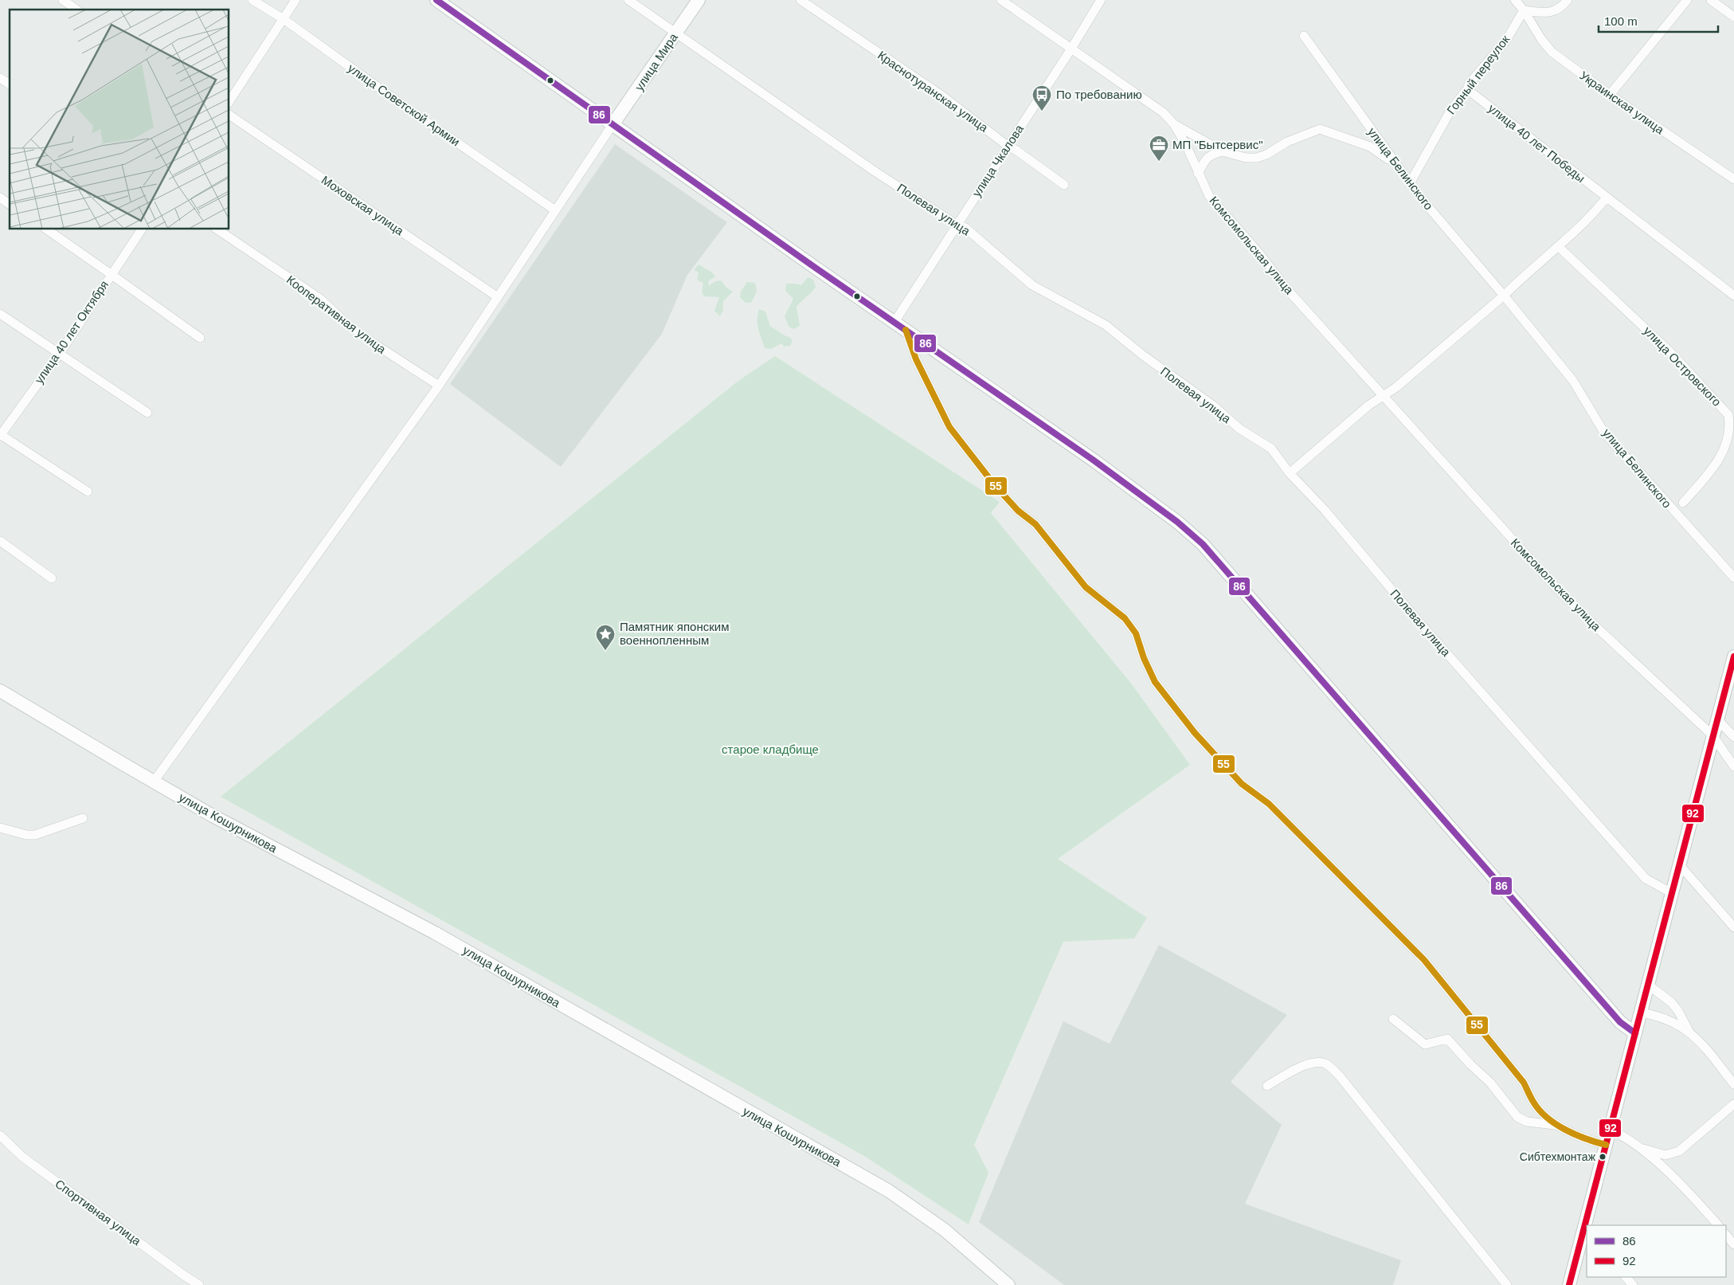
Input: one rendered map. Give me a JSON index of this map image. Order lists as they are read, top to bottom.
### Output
{
  "streets": {
    "main road": ["улица Мира", "улица Кошурникова"],
    "street": [
      "Горный переулок",
      "Краснотуранская улица",
      "Украинская улица",
      "улица Советской Армии",
      "улица 40 лет Победы",
      "улица Чкалова",
      "улица Белинского",
      "Моховская улица",
      "Полевая улица",
      "Комсомольская улица",
      "Кооперативная улица",
      "улица 40 лет Октября",
      "улица Островского",
      "Спортивная улица"
    ]
  },
  "crossings": [
    ["улица Мира", "Полевая улица"],
    ["Горный переулок", "Украинская улица"],
    ["Горный переулок", "улица 40 лет Победы"],
    ["Горный переулок", "улица Белинского"],
    ["Краснотуранская улица", "улица Чкалова"],
    ["улица Чкалова", "Полевая улица"],
    ["улица Чкалова", "Комсомольская улица"]
  ],
  "parks": ["старое кладбище"],
  "places": {
    "bus stop": ["По требованию"],
    "office": ["МП \"Бытсервис\""],
    "place": ["Памятник японским военнопленным"],
    "other": ["Сибтехмонтаж"]
  },
  "lines": ["transit line 86", "transit line 55", "transit line 92"],
  "legend": ["86", "92"],
  "scale_bar": "100 m"
}
